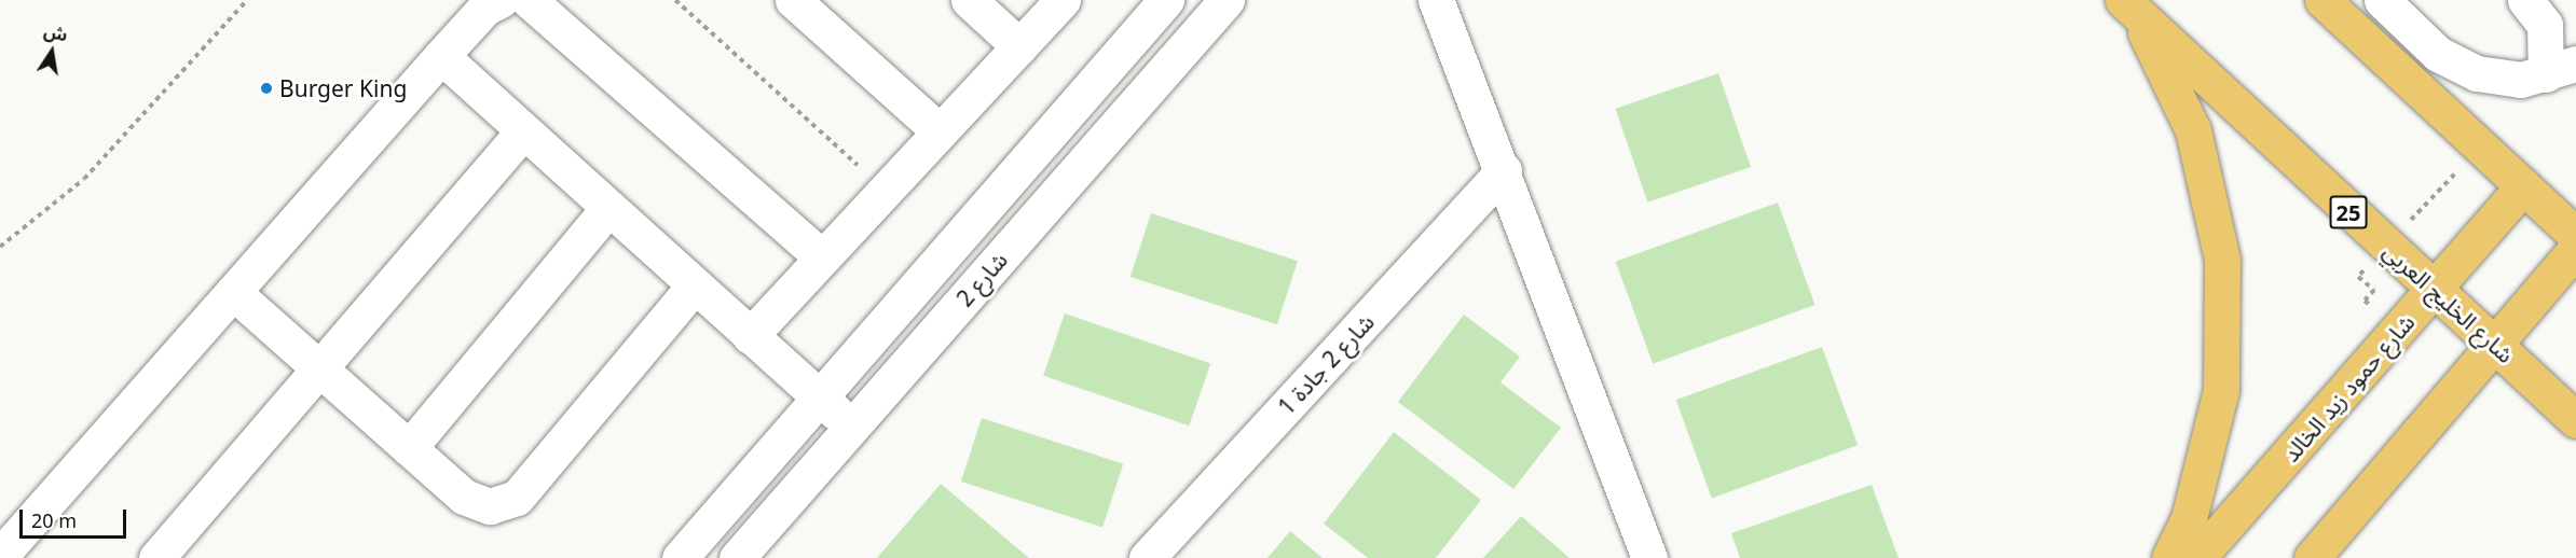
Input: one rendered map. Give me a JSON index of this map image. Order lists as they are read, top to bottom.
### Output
{
  "streets": {
    "main road": ["25", "شارع الخليج العربي", "شارع حمود زيد الخالد"],
    "street": ["شارع 2", "شارع 2 جادة 1"]
  },
  "crossings": [
    ["شارع الخليج العربي", "شارع حمود زيد الخالد"]
  ],
  "places": ["Burger King"],
  "scale_bar": "20 m",
  "north": "top"
}
